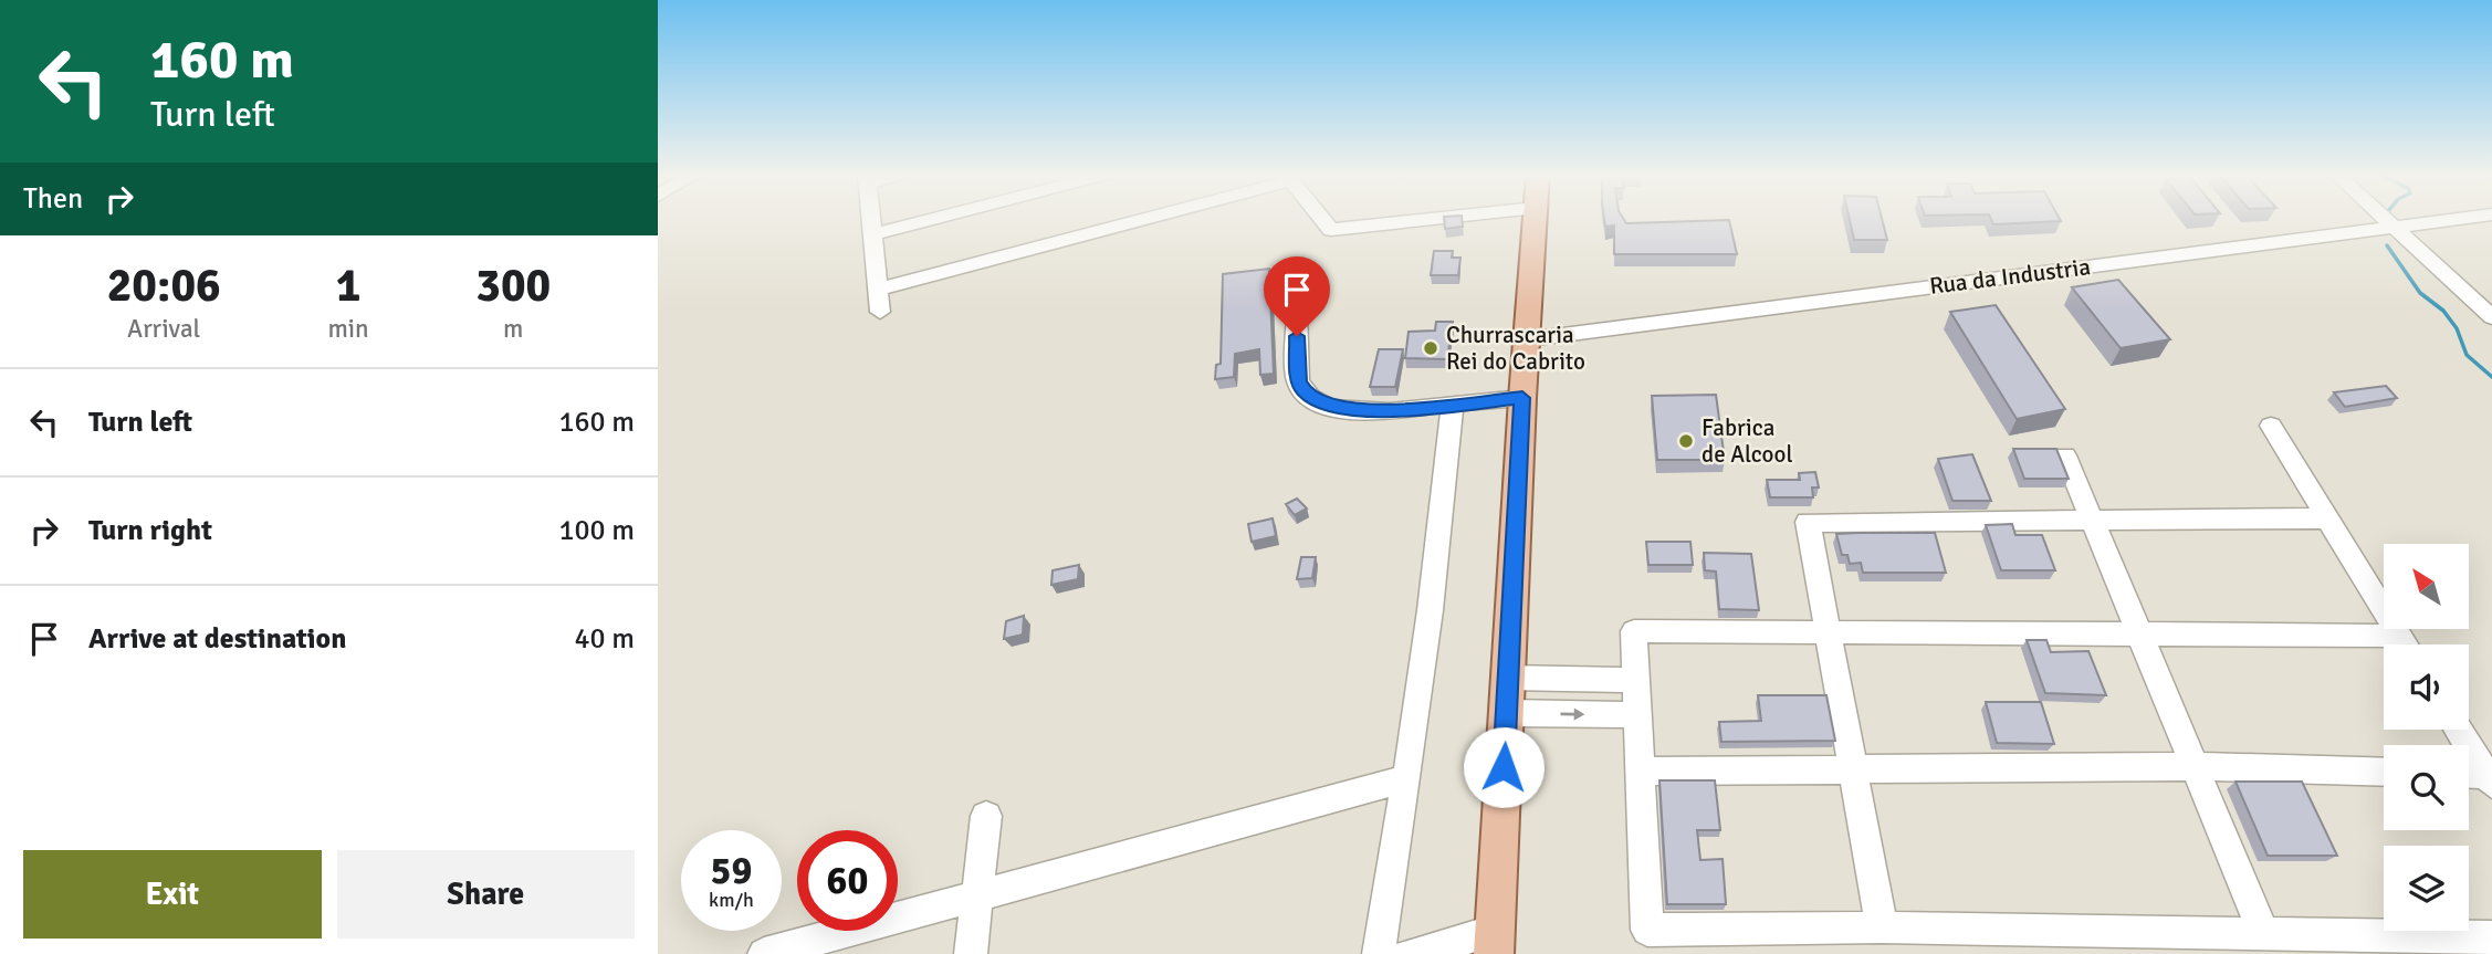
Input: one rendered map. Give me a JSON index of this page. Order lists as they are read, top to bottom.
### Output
{
  "streets": {
    "street": ["Rua da Industria"]
  },
  "places": ["Churrascaria Rei do Cabrito", "Fabrica de Alcool"],
  "north": "top left",
  "page": {
    "turn": ["160 m", "Turn left"],
    "then": "Then",
    "eta": [
      "20:06",
      "Arrival",
      "1",
      "min",
      "300",
      "m"
    ],
    "list": [
      {
        "name": "Turn left",
        "value": "160 m"
      },
      {
        "name": "Turn right",
        "value": "100 m"
      },
      {
        "name": "Arrive at destination",
        "value": "40 m"
      }
    ],
    "speed": "59 km/h",
    "limit": "60",
    "buttons": ["Exit", "Share"]
  }
}
